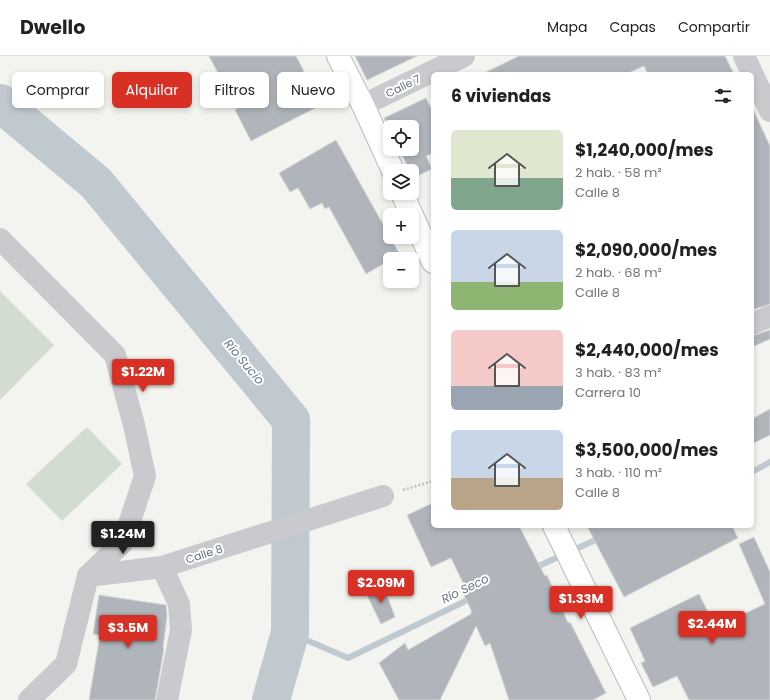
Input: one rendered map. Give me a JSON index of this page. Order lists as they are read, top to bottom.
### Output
{
  "streets": {
    "street": ["Calle 7", "Calle 8"]
  },
  "water": ["Río Sucio", "Río Seco"],
  "page": {
    "header": "Dwello",
    "nav": ["Mapa", "Capas", "Compartir"],
    "chip": [
      "Comprar",
      "Alquilar",
      "Filtros",
      "Nuevo"
    ],
    "heading": "6 viviendas",
    "map_buttons": ["+", "−"],
    "list": [
      {
        "name": "$1,240,000/mes",
        "note": "2 hab. · 58 m² · Calle 8"
      },
      {
        "name": "$2,090,000/mes",
        "note": "2 hab. · 68 m² · Calle 8"
      },
      {
        "name": "$2,440,000/mes",
        "note": "3 hab. · 83 m² · Carrera 10"
      },
      {
        "name": "$3,500,000/mes",
        "note": "3 hab. · 110 m² · Calle 8"
      }
    ],
    "price": [
      "$1.22M",
      "$1.24M",
      "$2.09M",
      "$1.33M",
      "$2.44M",
      "$3.5M"
    ]
  }
}
